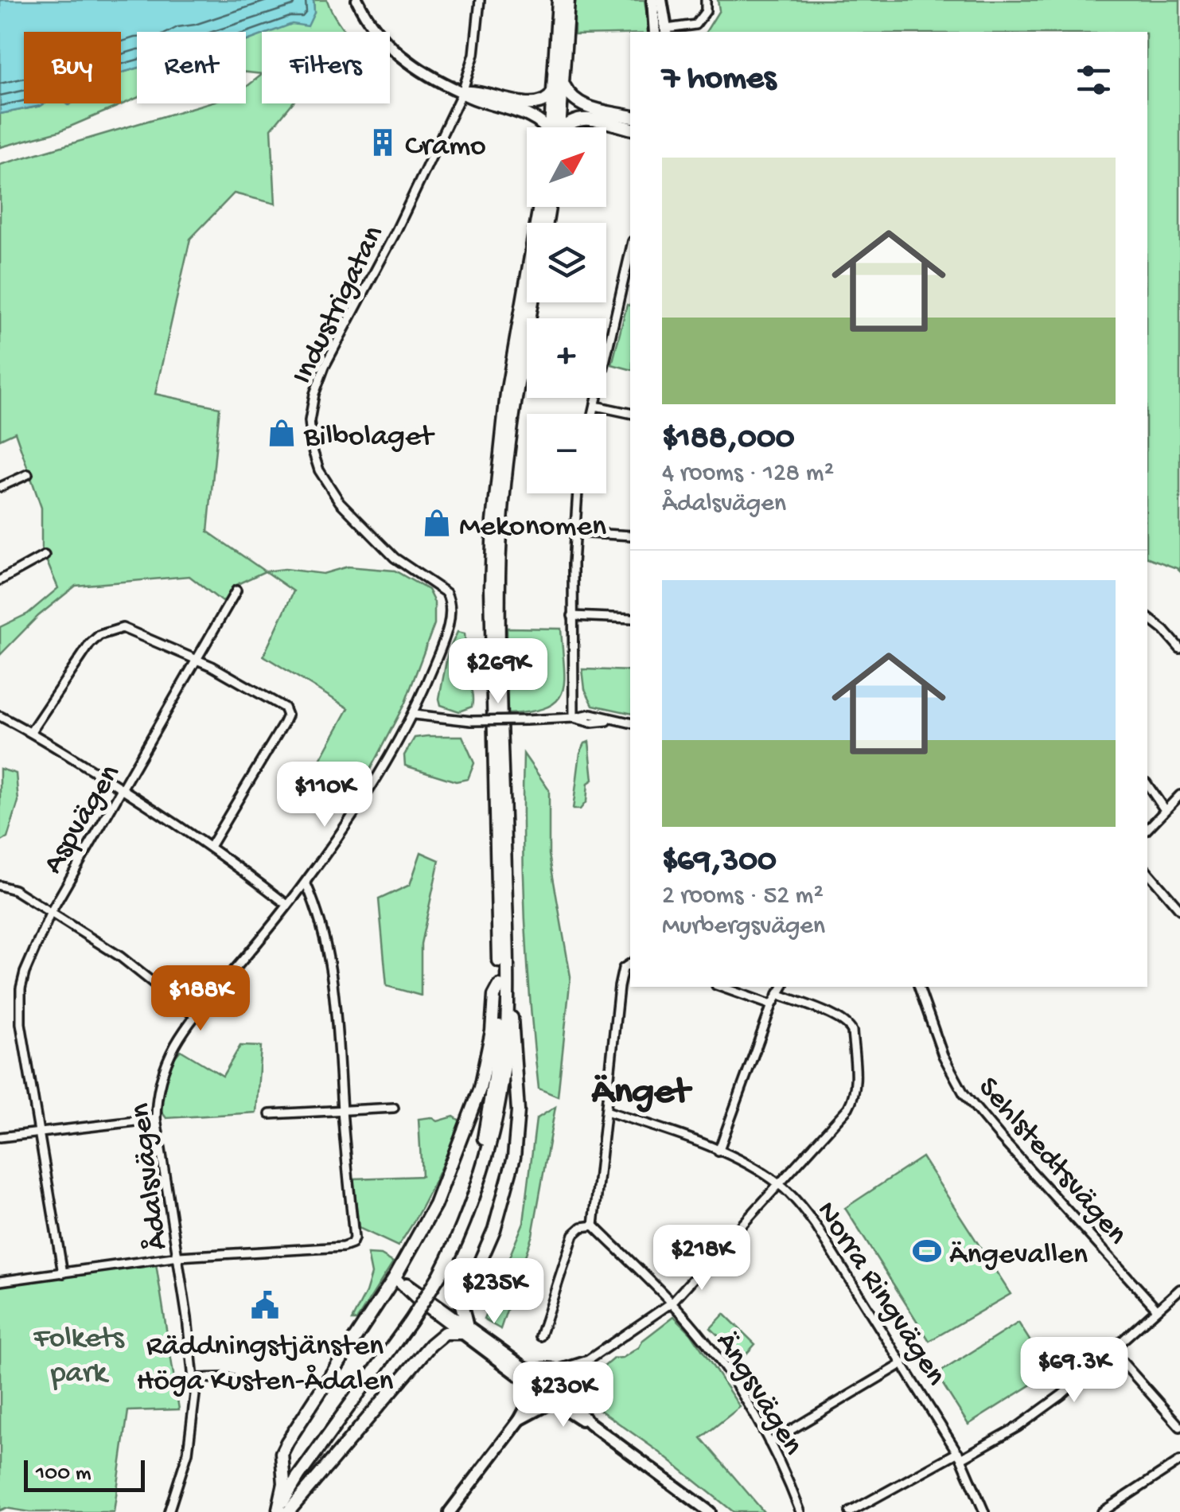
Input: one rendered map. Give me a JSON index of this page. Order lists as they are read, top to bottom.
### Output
{
  "streets": {
    "street": [
      "Industrigatan",
      "Aspvägen",
      "Sehlstedtsvägen",
      "Ådalsvägen",
      "Norra Ringvägen",
      "Ängsvägen"
    ]
  },
  "crossings": [
    ["Industrigatan", "Ådalsvägen"]
  ],
  "districts": ["Änget"],
  "parks": ["Folkets park"],
  "places": {
    "building": ["Cramo"],
    "shop": ["Bilbolaget", "Mekonomen"],
    "sports": ["Ängevallen"],
    "public building": ["Räddningstjänsten Höga Kusten-Ådalen"]
  },
  "scale_bar": "100 m",
  "north": "top right",
  "page": {
    "chip": ["Buy", "Rent", "Filters"],
    "heading": "7 homes",
    "map_buttons": ["+", "−"],
    "list": [
      {
        "name": "$188,000",
        "note": "4 rooms · 128 m² · Ådalsvägen"
      },
      {
        "name": "$69,300",
        "note": "2 rooms · 52 m² · Murbergsvägen"
      }
    ],
    "price": [
      "$269K",
      "$110K",
      "$188K",
      "$218K",
      "$235K",
      "$69.3K",
      "$230K"
    ],
    "scale": "100 m"
  }
}
